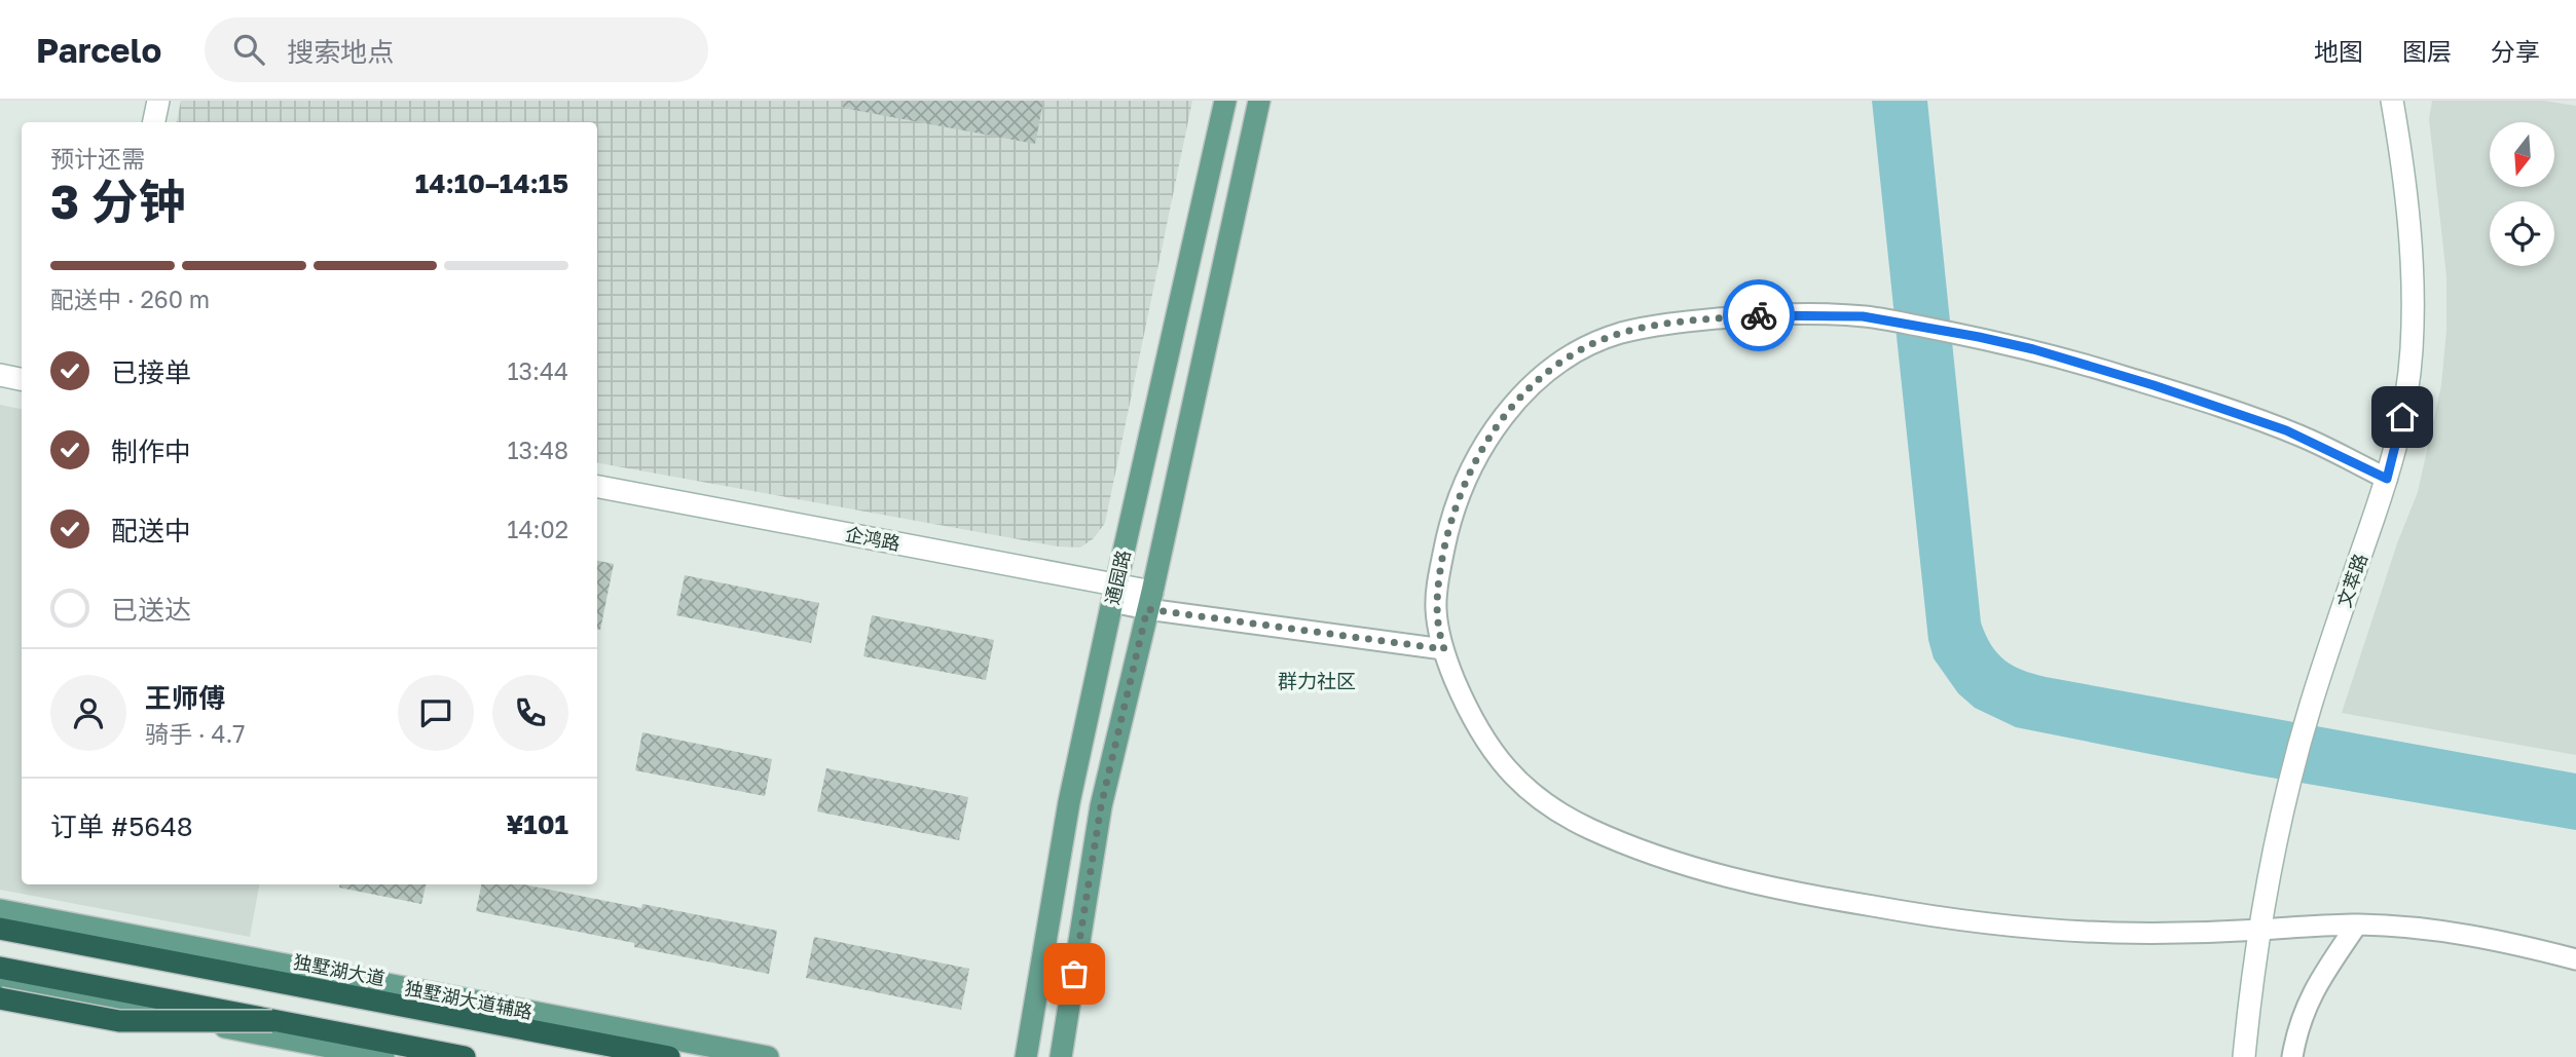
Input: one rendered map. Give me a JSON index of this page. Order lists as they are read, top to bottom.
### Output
{
  "streets": {
    "highway": ["独墅湖大道"],
    "main road": [
      "企鸿路",
      "通园路",
      "文萃路",
      "独墅湖大道辅路"
    ]
  },
  "crossings": [
    ["企鸿路", "通园路"]
  ],
  "districts": ["群力社区"],
  "north": "bottom",
  "page": {
    "header": "Parcelo",
    "search": "搜索地点",
    "nav": ["地图", "图层", "分享"],
    "heading": ["3 分钟", "预计还需", "14:10–14:15"],
    "panel": [
      "王师傅",
      "骑手 · 4.7",
      "订单 #5648",
      "¥101"
    ],
    "bar": "配送中 · 260 m",
    "list": [
      ["已接单", "13:44"],
      ["制作中", "13:48"],
      ["配送中", "14:02"],
      "已送达"
    ]
  }
}
